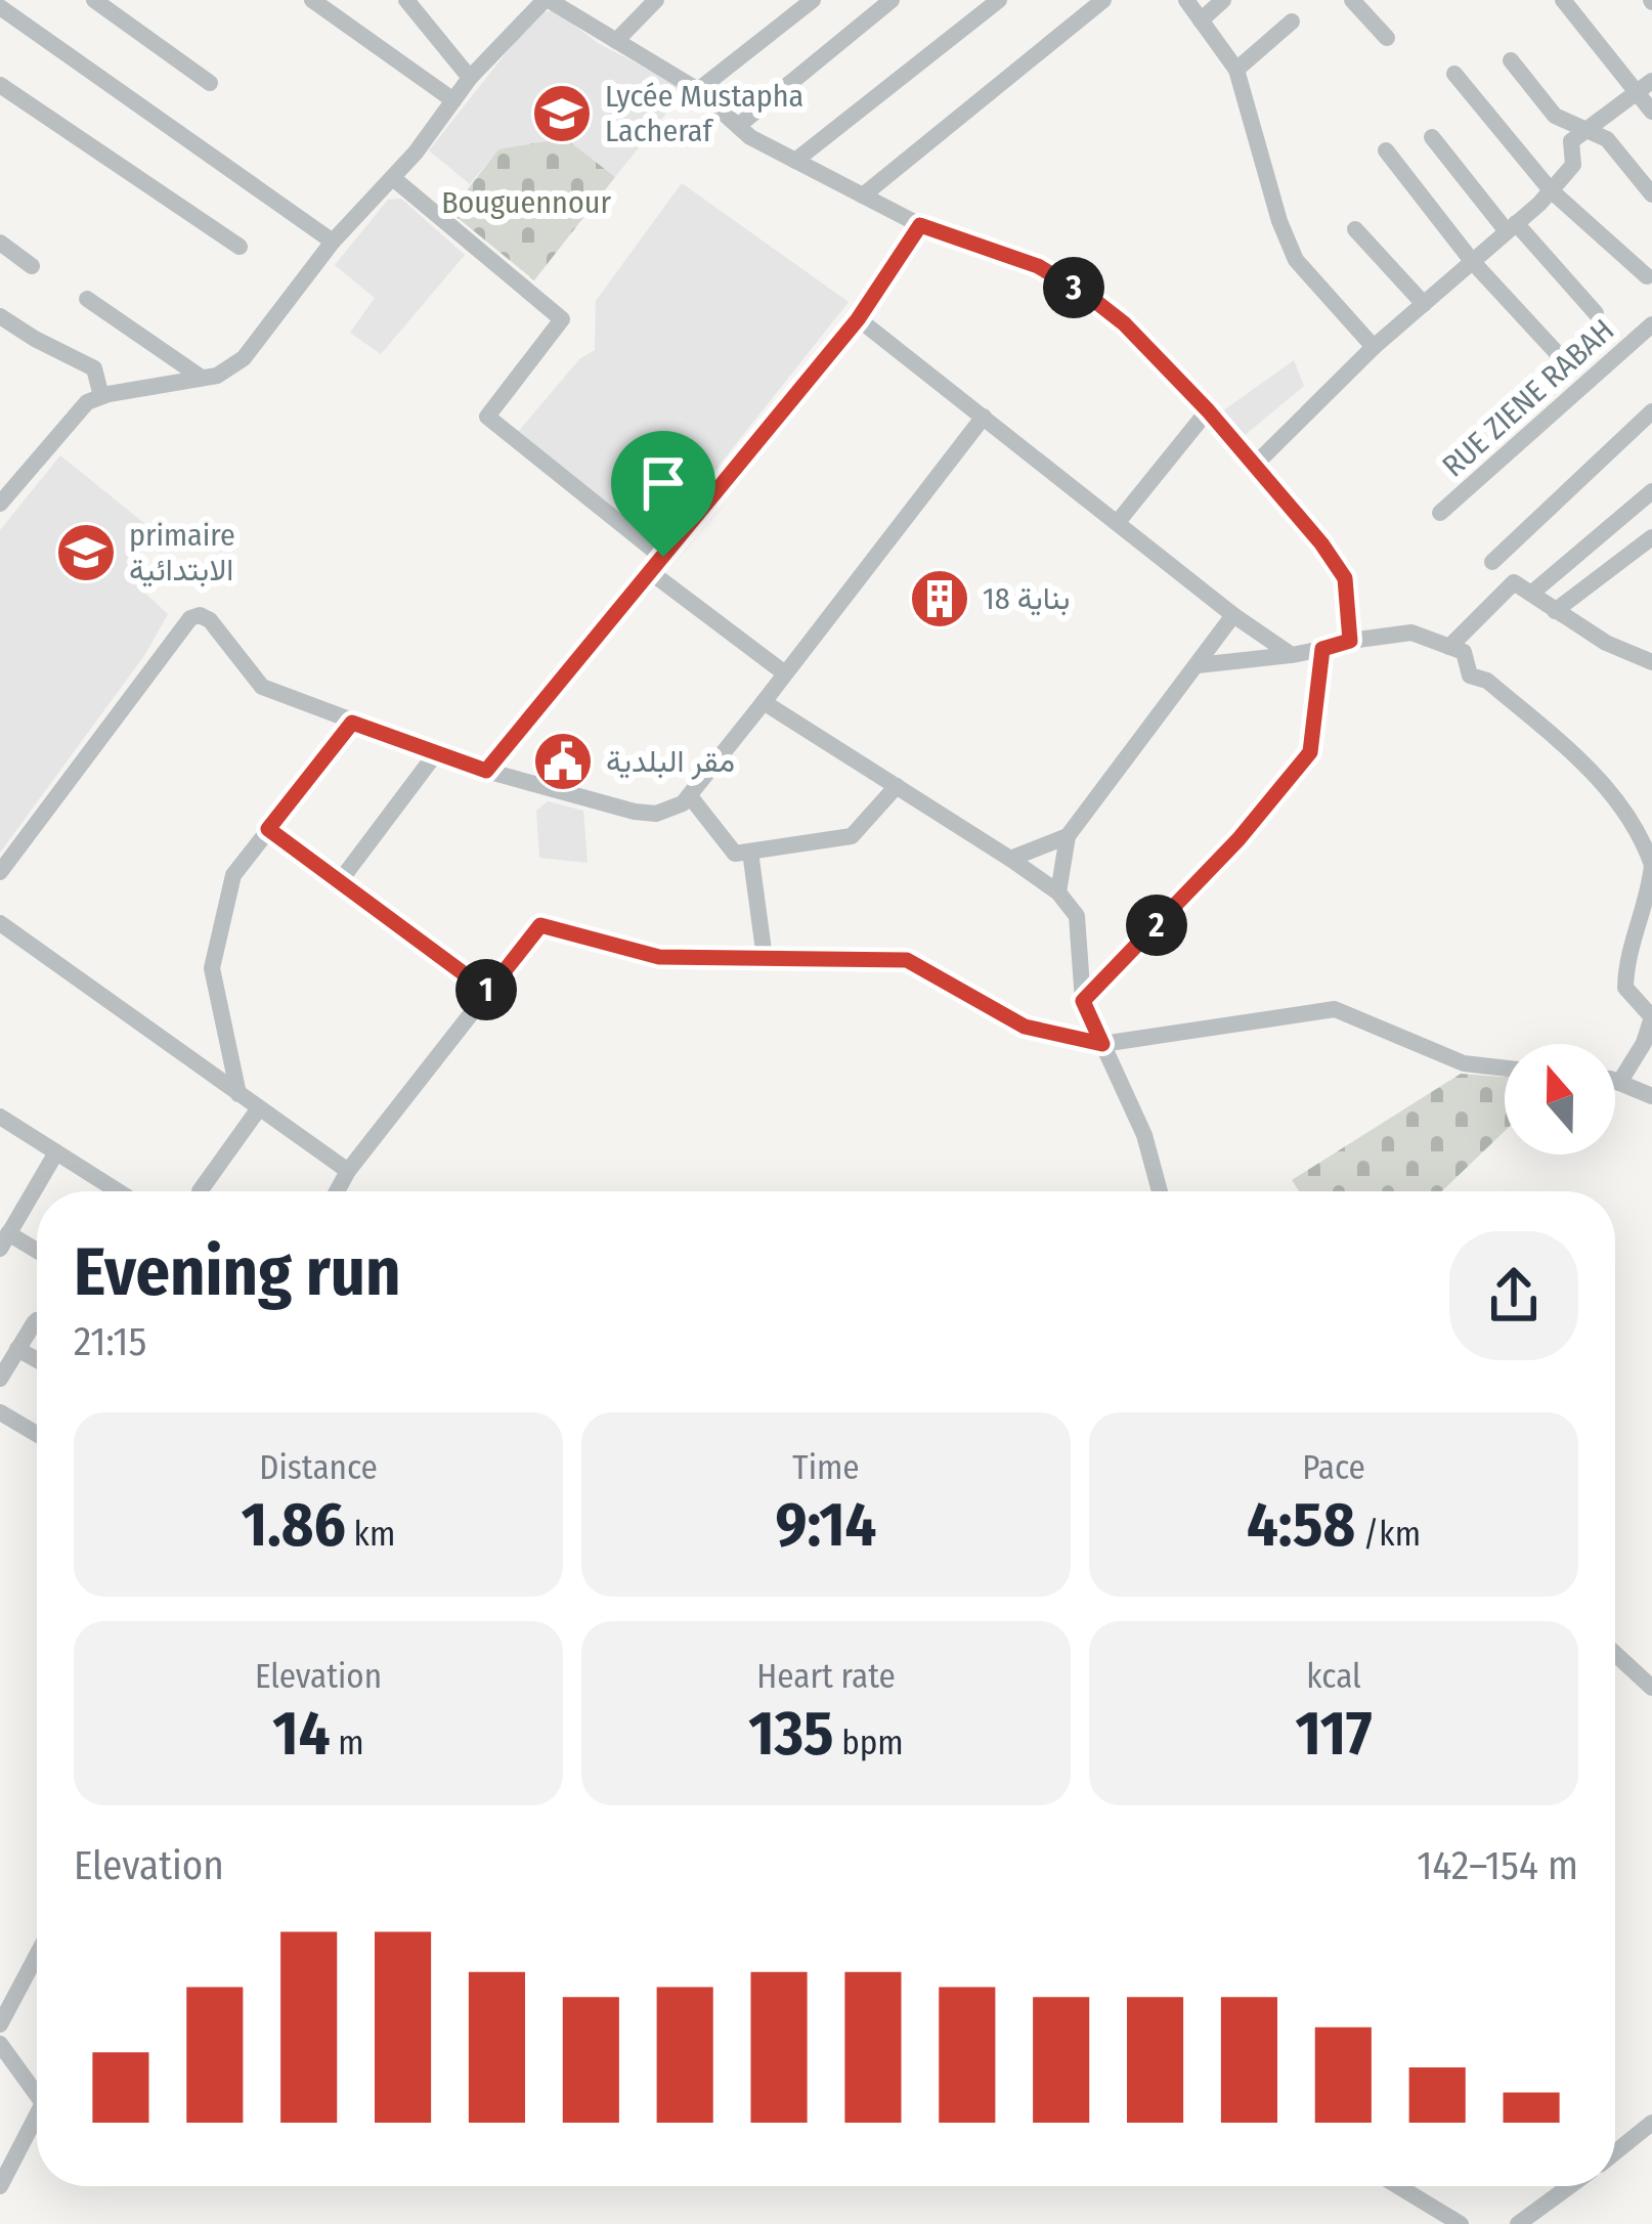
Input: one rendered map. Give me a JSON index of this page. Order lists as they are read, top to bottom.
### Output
{
  "streets": {
    "street": ["RUE ZIENE RABAH"]
  },
  "parks": ["Bouguennour"],
  "places": {
    "school or university": ["Lycée Mustapha Lacheraf", "primaire الابتدائية"],
    "building": ["بناية 18"],
    "public building": ["مقر البلدية"]
  },
  "north": "top",
  "page": {
    "pins": ["3", "2", "1"],
    "heading": ["Evening run", "21:15"],
    "stats": [
      ["Distance", "1.86 km"],
      ["Time", "9:14"],
      ["Pace", "4:58 /km"],
      ["Elevation", "14 m"],
      ["Heart rate", "135 bpm"],
      ["kcal", "117"]
    ],
    "chart": ["Elevation", "142–154 m"]
  }
}
